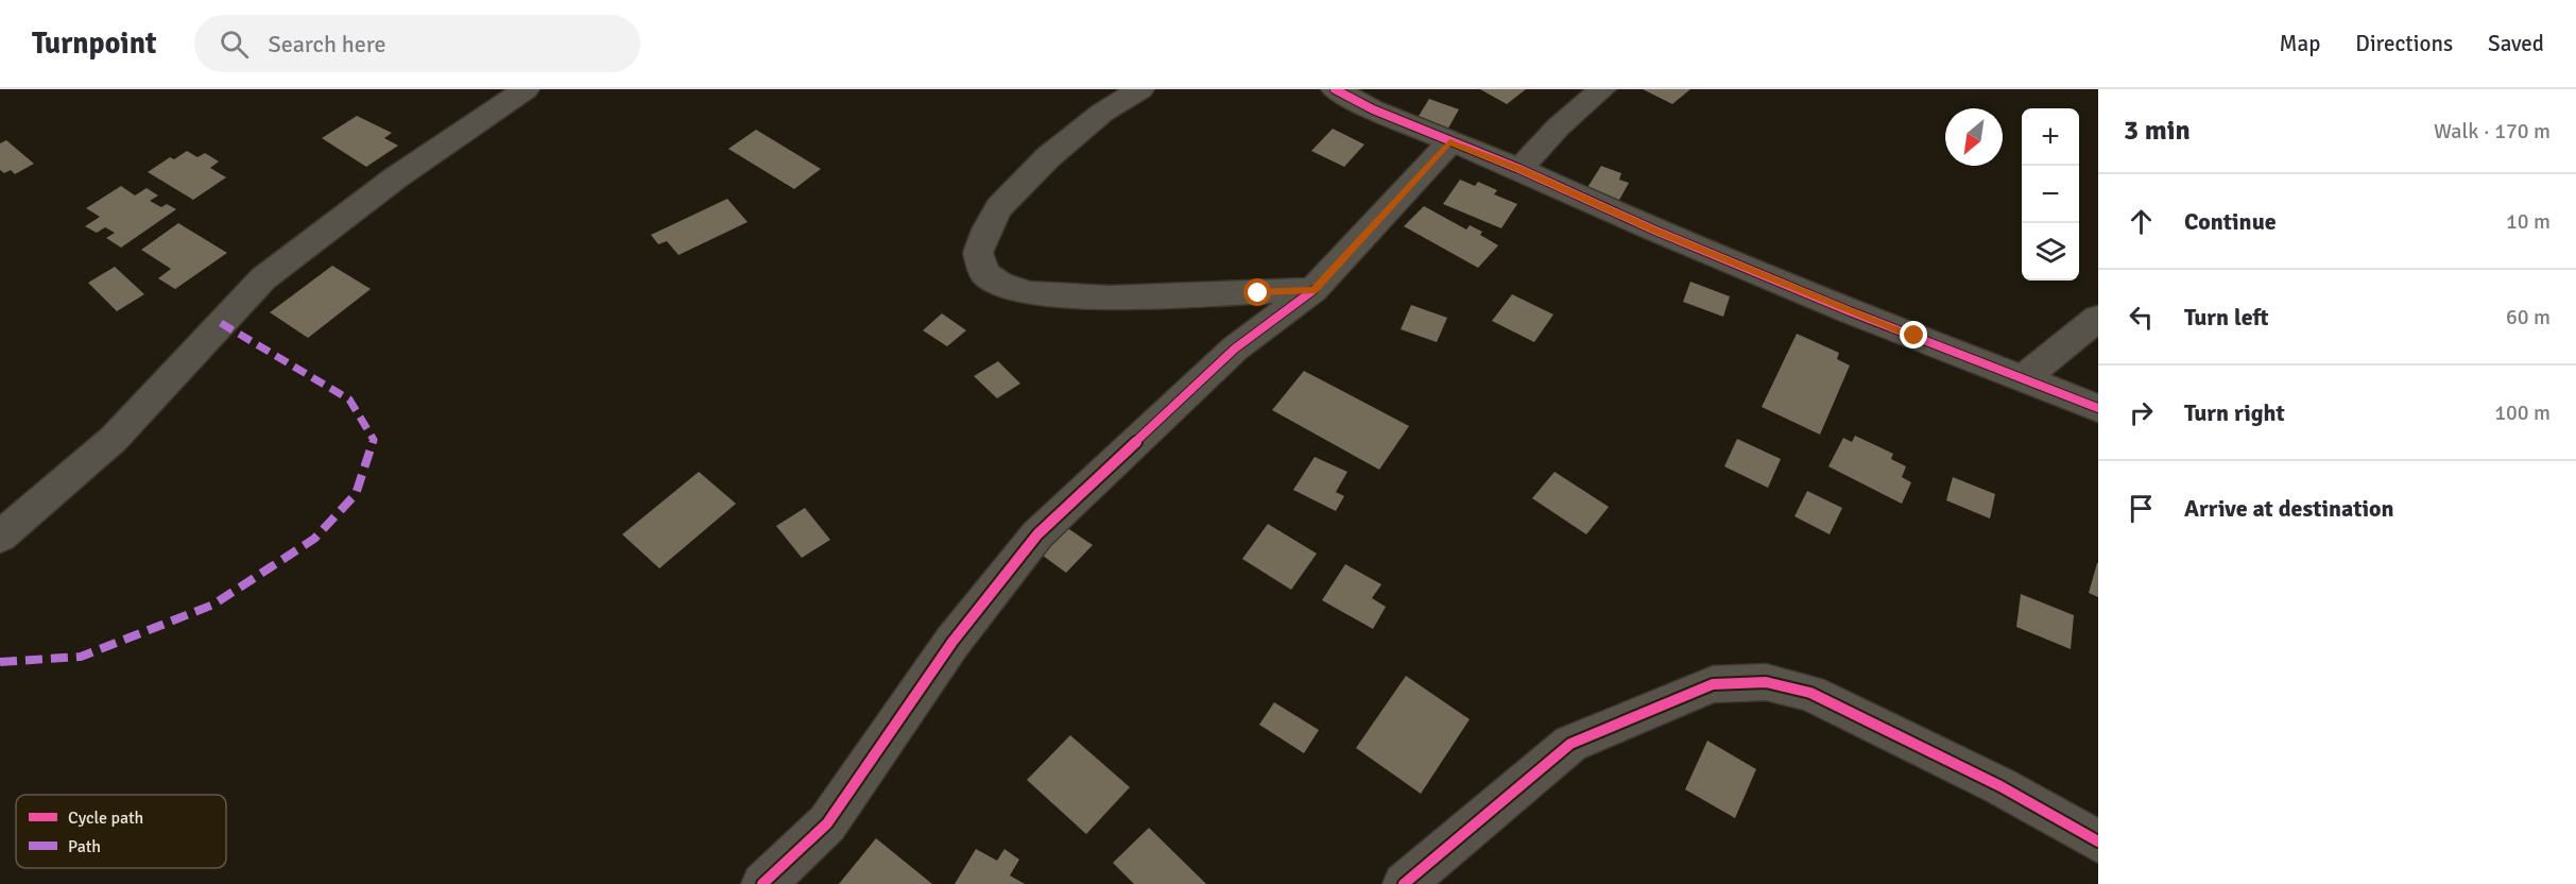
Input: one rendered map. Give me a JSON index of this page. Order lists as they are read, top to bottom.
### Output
{
  "legend": ["Cycle path", "Path"],
  "north": "bottom left",
  "page": {
    "header": "Turnpoint",
    "search": "Search here",
    "nav": ["Map", "Directions", "Saved"],
    "heading": ["3 min", "Walk · 170 m"],
    "map_buttons": ["+", "−"],
    "list": [
      ["Continue", "10 m"],
      ["Turn left", "60 m"],
      ["Turn right", "100 m"],
      "Arrive at destination"
    ]
  }
}
